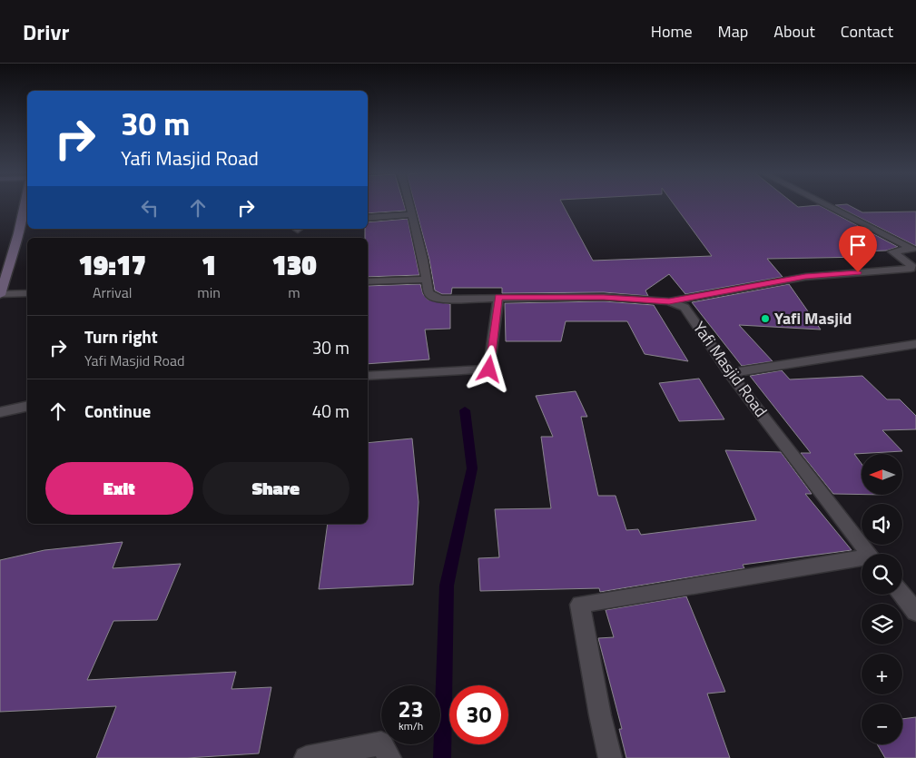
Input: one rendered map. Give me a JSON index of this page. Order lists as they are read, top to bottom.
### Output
{
  "streets": {
    "street": ["Yafi Masjid Road"]
  },
  "places": ["Yafi Masjid"],
  "north": "left",
  "page": {
    "header": "Drivr",
    "nav": [
      "Home",
      "Map",
      "About",
      "Contact"
    ],
    "turn": ["30 m", "Yafi Masjid Road"],
    "eta": [
      "19:17",
      "Arrival",
      "1",
      "min",
      "130",
      "m"
    ],
    "list": [
      {
        "name": "Turn right",
        "note": "Yafi Masjid Road",
        "value": "30 m"
      },
      {
        "name": "Continue",
        "value": "40 m"
      }
    ],
    "buttons": ["Exit", "Share"],
    "map_buttons": ["+", "−"],
    "speed": "23 km/h",
    "limit": "30"
  }
}
